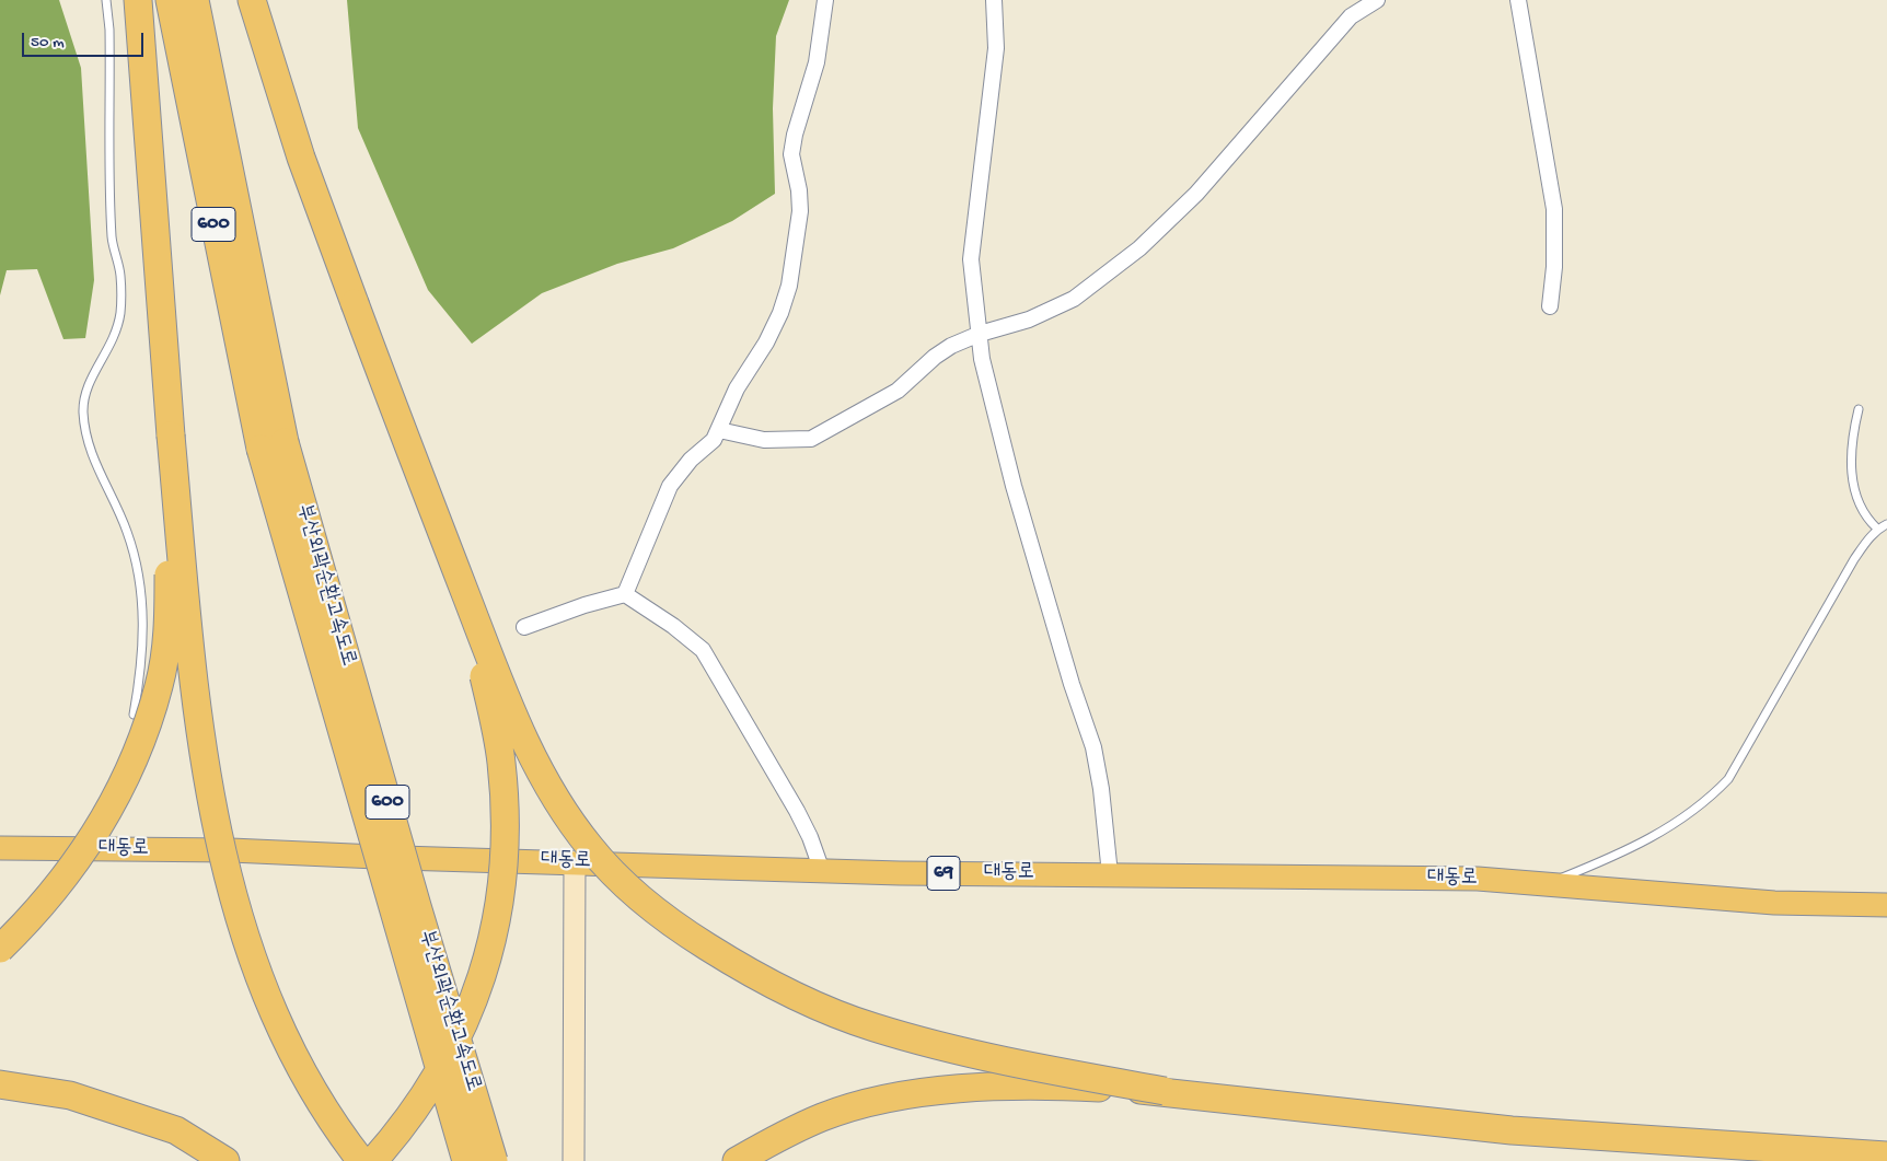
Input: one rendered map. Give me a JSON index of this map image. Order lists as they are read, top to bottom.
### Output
{
  "streets": {
    "highway": ["600", "부산외곽순환고속도로"],
    "main road": ["대동로", "69"]
  },
  "scale_bar": "50 m"
}
